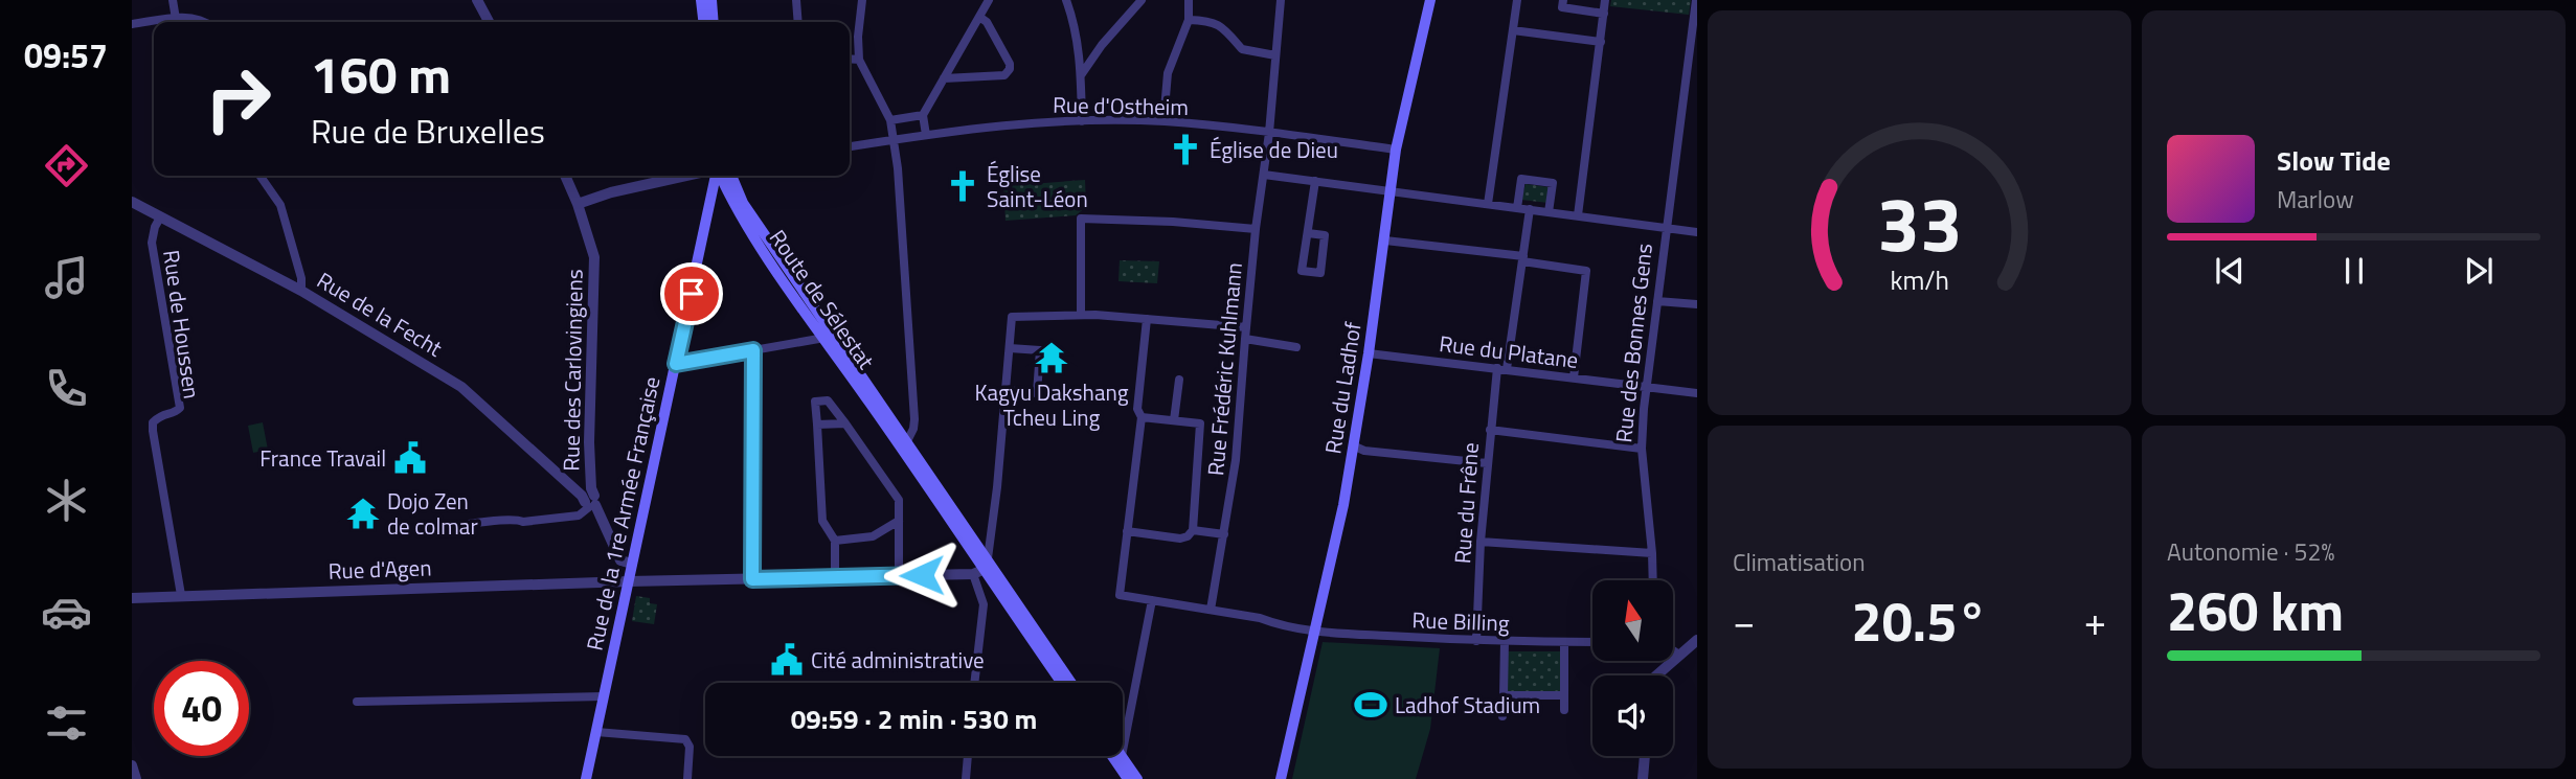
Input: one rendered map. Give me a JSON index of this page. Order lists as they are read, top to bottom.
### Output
{
  "streets": {
    "main road": ["Route de Sélestat", "Rue du Ladhof", "Rue de la 1re Armée Française"],
    "street": [
      "Rue d'Ostheim",
      "Rue de la Fecht",
      "Rue de Houssen",
      "Rue des Bonnes Gens",
      "Rue du Platane",
      "Rue Frédéric Kuhlmann",
      "Rue des Carlovingiens",
      "Rue du Frêne",
      "Rue d'Agen",
      "Rue Billing"
    ]
  },
  "crossings": [
    ["Rue d'Ostheim", "Rue Frédéric Kuhlmann"],
    ["Rue d'Ostheim", "Rue du Ladhof"],
    ["Route de Sélestat", "Rue d'Agen"],
    ["Rue de la Fecht", "Rue de Houssen"],
    ["Rue de la Fecht", "Rue des Carlovingiens"],
    ["Rue de la Fecht", "Rue de la 1re Armée Française"],
    ["Rue de Houssen", "Rue d'Agen"],
    ["Rue des Bonnes Gens", "Rue du Platane"],
    ["Rue du Platane", "Rue du Ladhof"],
    ["Rue du Platane", "Rue du Frêne"],
    ["Rue Frédéric Kuhlmann", "Rue Billing"],
    ["Rue du Ladhof", "Rue Billing"],
    ["Rue du Frêne", "Rue Billing"],
    ["Rue de la 1re Armée Française", "Rue d'Agen"]
  ],
  "places": {
    "church": ["Église de Dieu", "Église Saint-Léon"],
    "temple": ["Kagyu Dakshang Tcheu Ling", "Dojo Zen de colmar"],
    "public building": ["France Travail", "Cité administrative"],
    "sports": ["Ladhof Stadium"]
  },
  "north": "top",
  "page": {
    "tabs": "09:57",
    "turn": ["160 m", "Rue de Bruxelles"],
    "song": ["Slow Tide", "Marlow"],
    "tile": [
      "Climatisation",
      ["Autonomie · 52%", "260 km"]
    ],
    "heat": ["−", "20.5°", "+"],
    "limit": "40",
    "trip": "09:59 · 2 min · 530 m",
    "gauge": ["33", "km/h"]
  }
}
